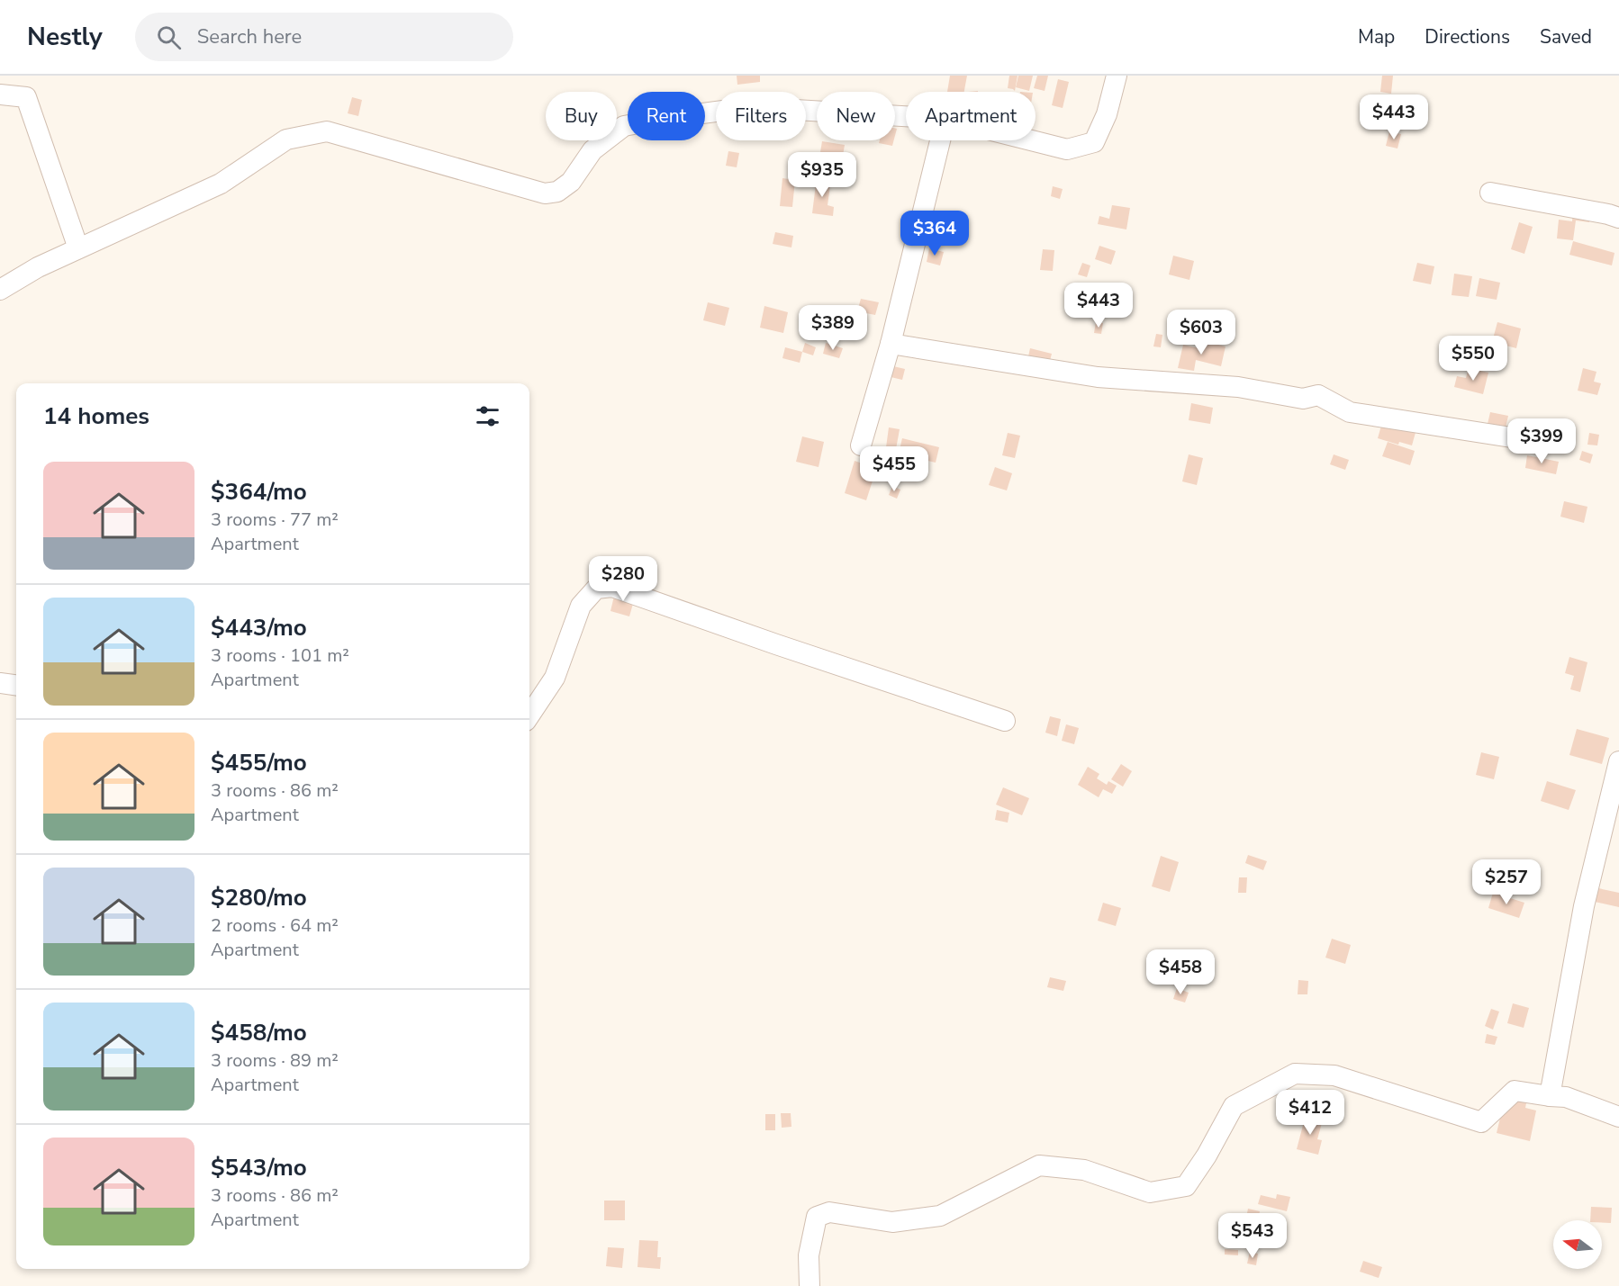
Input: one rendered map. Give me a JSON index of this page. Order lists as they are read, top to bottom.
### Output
{
  "north": "left",
  "page": {
    "header": "Nestly",
    "search": "Search here",
    "nav": ["Map", "Directions", "Saved"],
    "chip": [
      "Buy",
      "Rent",
      "Filters",
      "New",
      "Apartment"
    ],
    "price": [
      "$443",
      "$935",
      "$364",
      "$443",
      "$389",
      "$603",
      "$550",
      "$399",
      "$455",
      "$280",
      "$257",
      "$458",
      "$412",
      "$543"
    ],
    "heading": "14 homes",
    "list": [
      {
        "name": "$364/mo",
        "note": "3 rooms · 77 m² · Apartment"
      },
      {
        "name": "$443/mo",
        "note": "3 rooms · 101 m² · Apartment"
      },
      {
        "name": "$455/mo",
        "note": "3 rooms · 86 m² · Apartment"
      },
      {
        "name": "$280/mo",
        "note": "2 rooms · 64 m² · Apartment"
      },
      {
        "name": "$458/mo",
        "note": "3 rooms · 89 m² · Apartment"
      },
      {
        "name": "$543/mo",
        "note": "3 rooms · 86 m² · Apartment"
      }
    ]
  }
}
